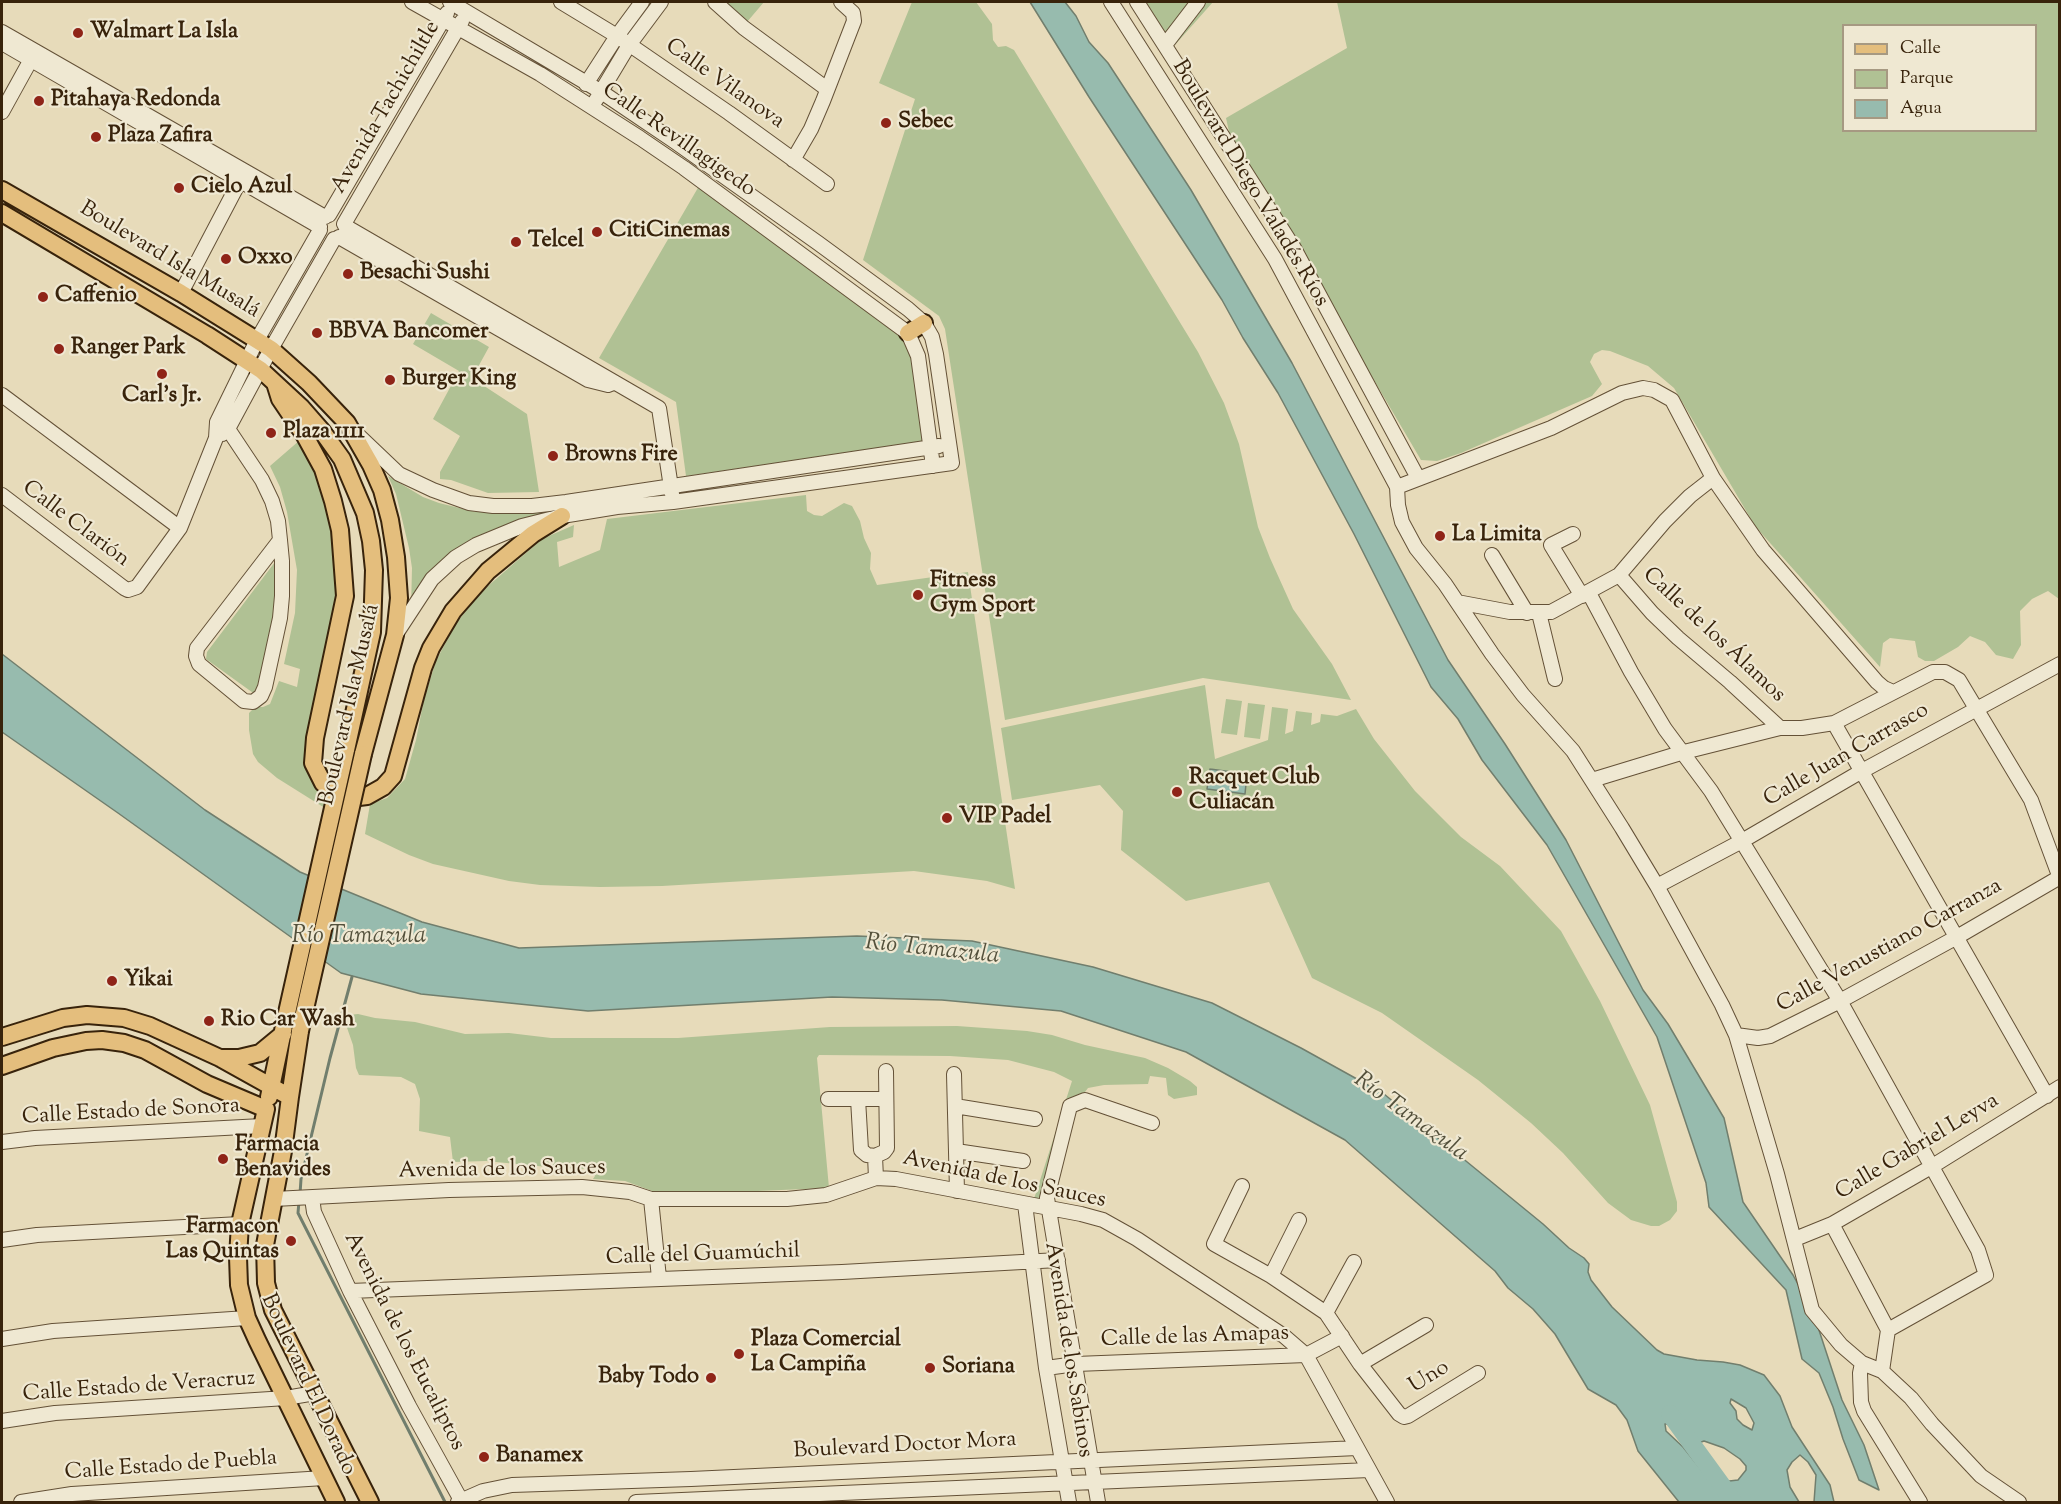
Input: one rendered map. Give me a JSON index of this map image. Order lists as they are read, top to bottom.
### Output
{
  "streets": {
    "main road": ["Boulevard Isla Musalá", "Boulevard El Dorado"],
    "street": [
      "Calle Vilanova",
      "Avenida Tachichiltle",
      "Calle Revillagigedo",
      "Boulevard Diego Valadés Ríos",
      "Calle Clarión",
      "Calle de los Álamos",
      "Calle Juan Carrasco",
      "Calle Venustiano Carranza",
      "Calle Estado de Sonora",
      "Calle Gabriel Leyva",
      "Avenida de los Sauces",
      "Calle del Guamúchil",
      "Calle de las Amapas",
      "Avenida de los Eucaliptos",
      "Avenida de los Sabinos",
      "Uno",
      "Calle Estado de Veracruz",
      "Boulevard Doctor Mora",
      "Calle Estado de Puebla"
    ]
  },
  "crossings": [
    ["Avenida Tachichiltle", "Calle Revillagigedo"],
    ["Avenida Tachichiltle", "Boulevard Isla Musalá"],
    ["Avenida Tachichiltle", "Calle Clarión"],
    ["Boulevard Isla Musalá", "Boulevard El Dorado"],
    ["Calle Estado de Sonora", "Boulevard El Dorado"],
    ["Avenida de los Sauces", "Calle de las Amapas"],
    ["Avenida de los Sauces", "Avenida de los Eucaliptos"],
    ["Avenida de los Sauces", "Avenida de los Sabinos"],
    ["Avenida de los Sauces", "Boulevard El Dorado"],
    ["Avenida de los Sauces", "Boulevard Doctor Mora"],
    ["Calle del Guamúchil", "Avenida de los Eucaliptos"],
    ["Calle del Guamúchil", "Avenida de los Sabinos"],
    ["Calle de las Amapas", "Avenida de los Sabinos"],
    ["Avenida de los Eucaliptos", "Boulevard Doctor Mora"],
    ["Avenida de los Sabinos", "Boulevard Doctor Mora"],
    ["Boulevard El Dorado", "Calle Estado de Veracruz"],
    ["Boulevard El Dorado", "Calle Estado de Puebla"]
  ],
  "water": ["Río Tamazula"],
  "places": [
    "Walmart La Isla",
    "Pitahaya Redonda",
    "Sebec",
    "Plaza Zafira",
    "Cielo Azul",
    "CitiCinemas",
    "Telcel",
    "Oxxo",
    "Besachi Sushi",
    "Caffenio",
    "BBVA Bancomer",
    "Ranger Park",
    "Carl's Jr.",
    "Burger King",
    "Plaza 1111",
    "Browns Fire",
    "La Limita",
    "Fitness Gym Sport",
    "Racquet Club Culiacán",
    "VIP Padel",
    "Yikai",
    "Rio Car Wash",
    "Farmacia Benavides",
    "Farmacon Las Quintas",
    "Plaza Comercial La Campiña",
    "Soriana",
    "Baby Todo",
    "Banamex"
  ],
  "legend": ["Calle", "Parque", "Agua"]
}
